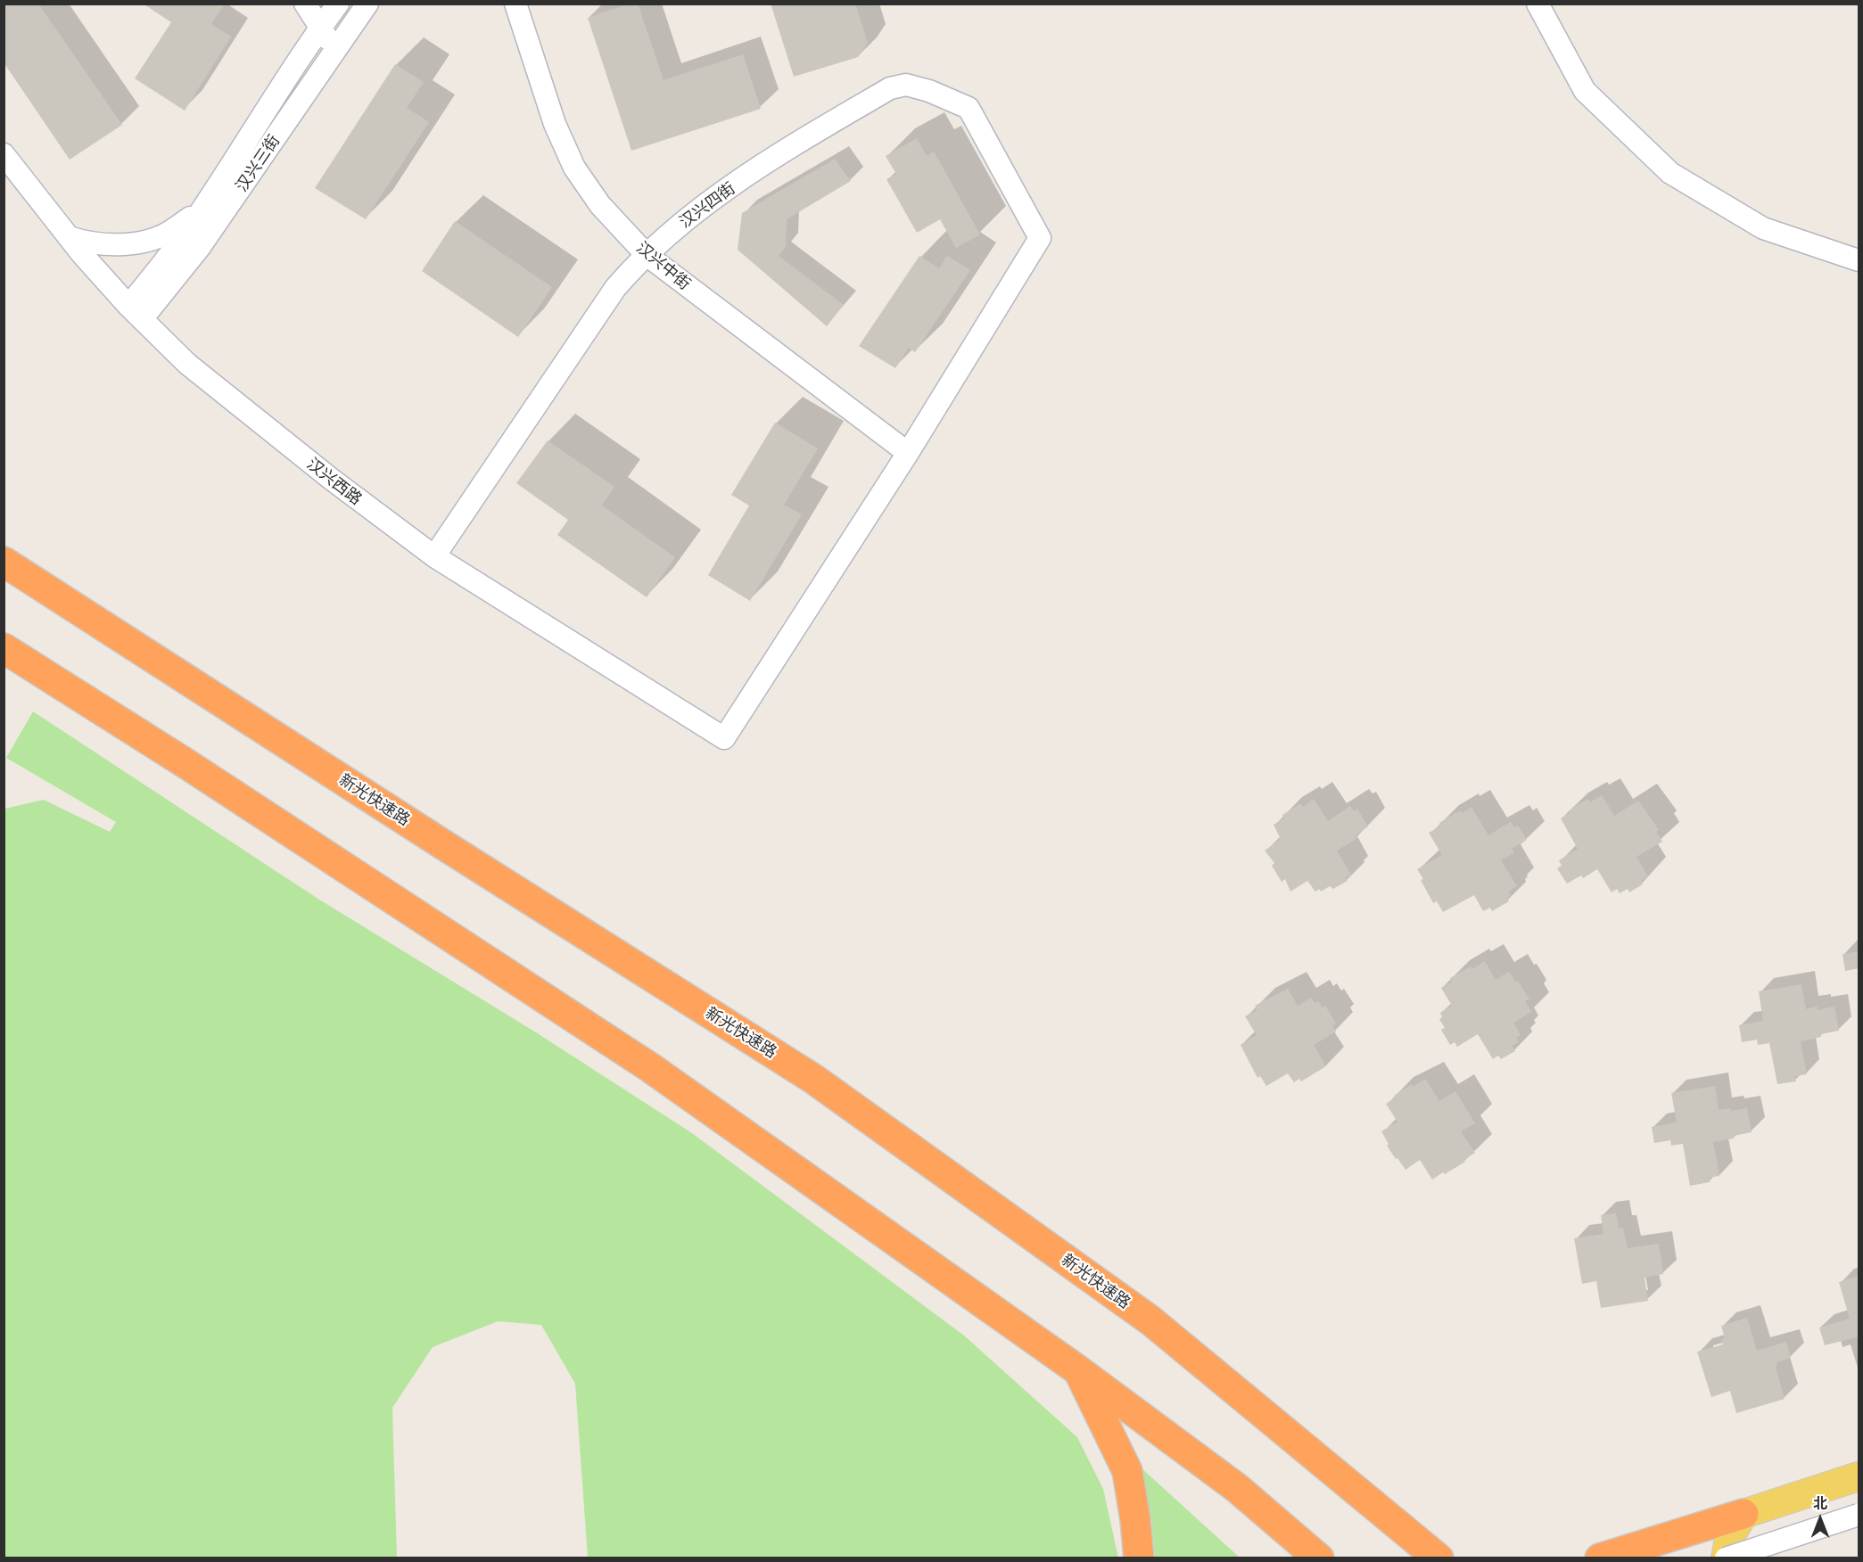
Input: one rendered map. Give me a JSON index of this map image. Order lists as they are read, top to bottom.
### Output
{
  "streets": {
    "highway": ["新光快速路"],
    "street": [
      "汉兴三街",
      "汉兴四街",
      "汉兴中街",
      "汉兴西路"
    ]
  },
  "crossings": [
    ["汉兴三街", "汉兴西路"],
    ["汉兴四街", "汉兴中街"],
    ["汉兴四街", "汉兴西路"],
    ["汉兴中街", "汉兴西路"]
  ],
  "north": "top"
}
